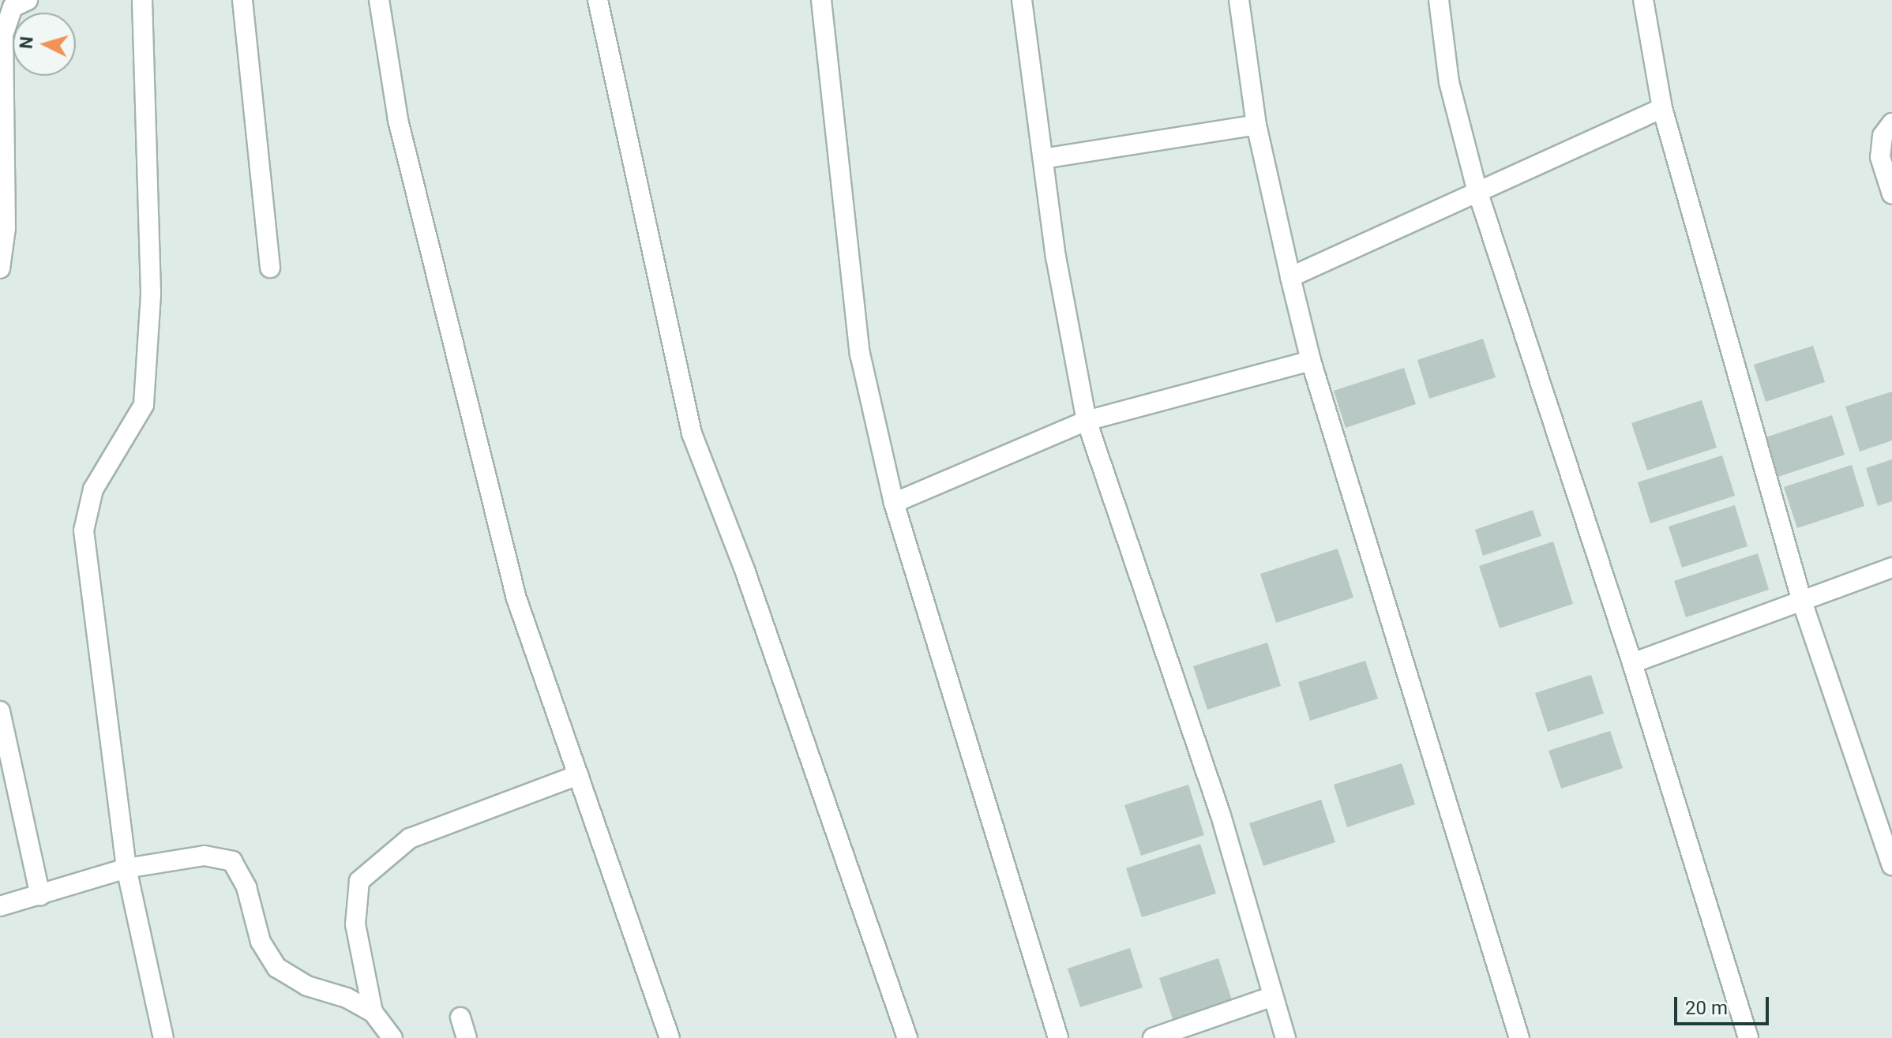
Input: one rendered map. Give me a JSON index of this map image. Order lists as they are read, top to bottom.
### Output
{
  "scale_bar": "20 m",
  "north": "left"
}
